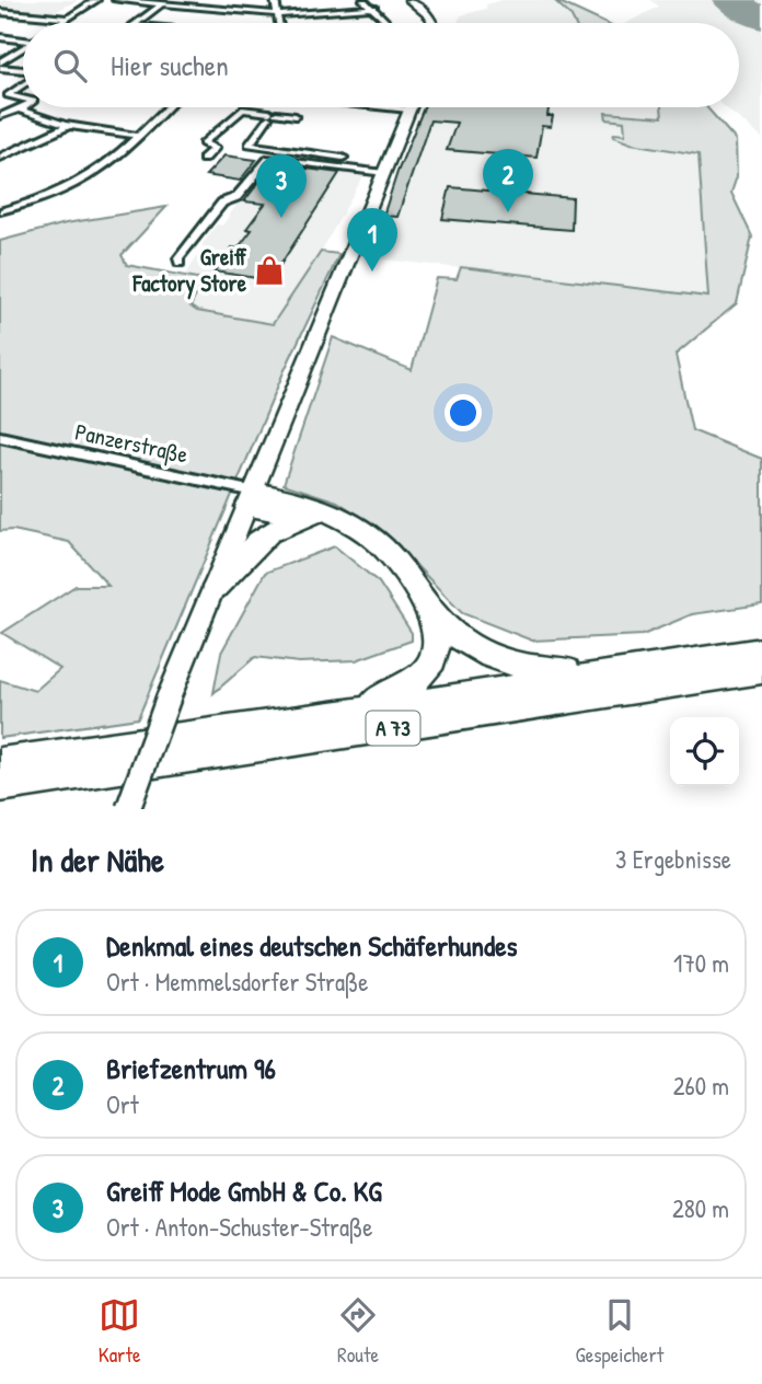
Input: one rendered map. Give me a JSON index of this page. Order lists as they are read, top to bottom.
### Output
{
  "streets": {
    "highway": ["A 73"],
    "street": ["Panzerstraße"]
  },
  "places": {
    "shop": ["Greiff Factory Store"]
  },
  "page": {
    "search": "Hier suchen",
    "pins": ["2", "3", "1"],
    "heading": ["In der Nähe", "3 Ergebnisse"],
    "list": [
      {
        "mark": "1",
        "name": "Denkmal eines deutschen Schäferhundes",
        "note": "Ort · Memmelsdorfer Straße",
        "value": "170 m"
      },
      {
        "mark": "2",
        "name": "Briefzentrum 96",
        "note": "Ort",
        "value": "260 m"
      },
      {
        "mark": "3",
        "name": "Greiff Mode GmbH & Co. KG",
        "note": "Ort · Anton-Schuster-Straße",
        "value": "280 m"
      }
    ],
    "nav": ["Karte", "Route", "Gespeichert"]
  }
}
